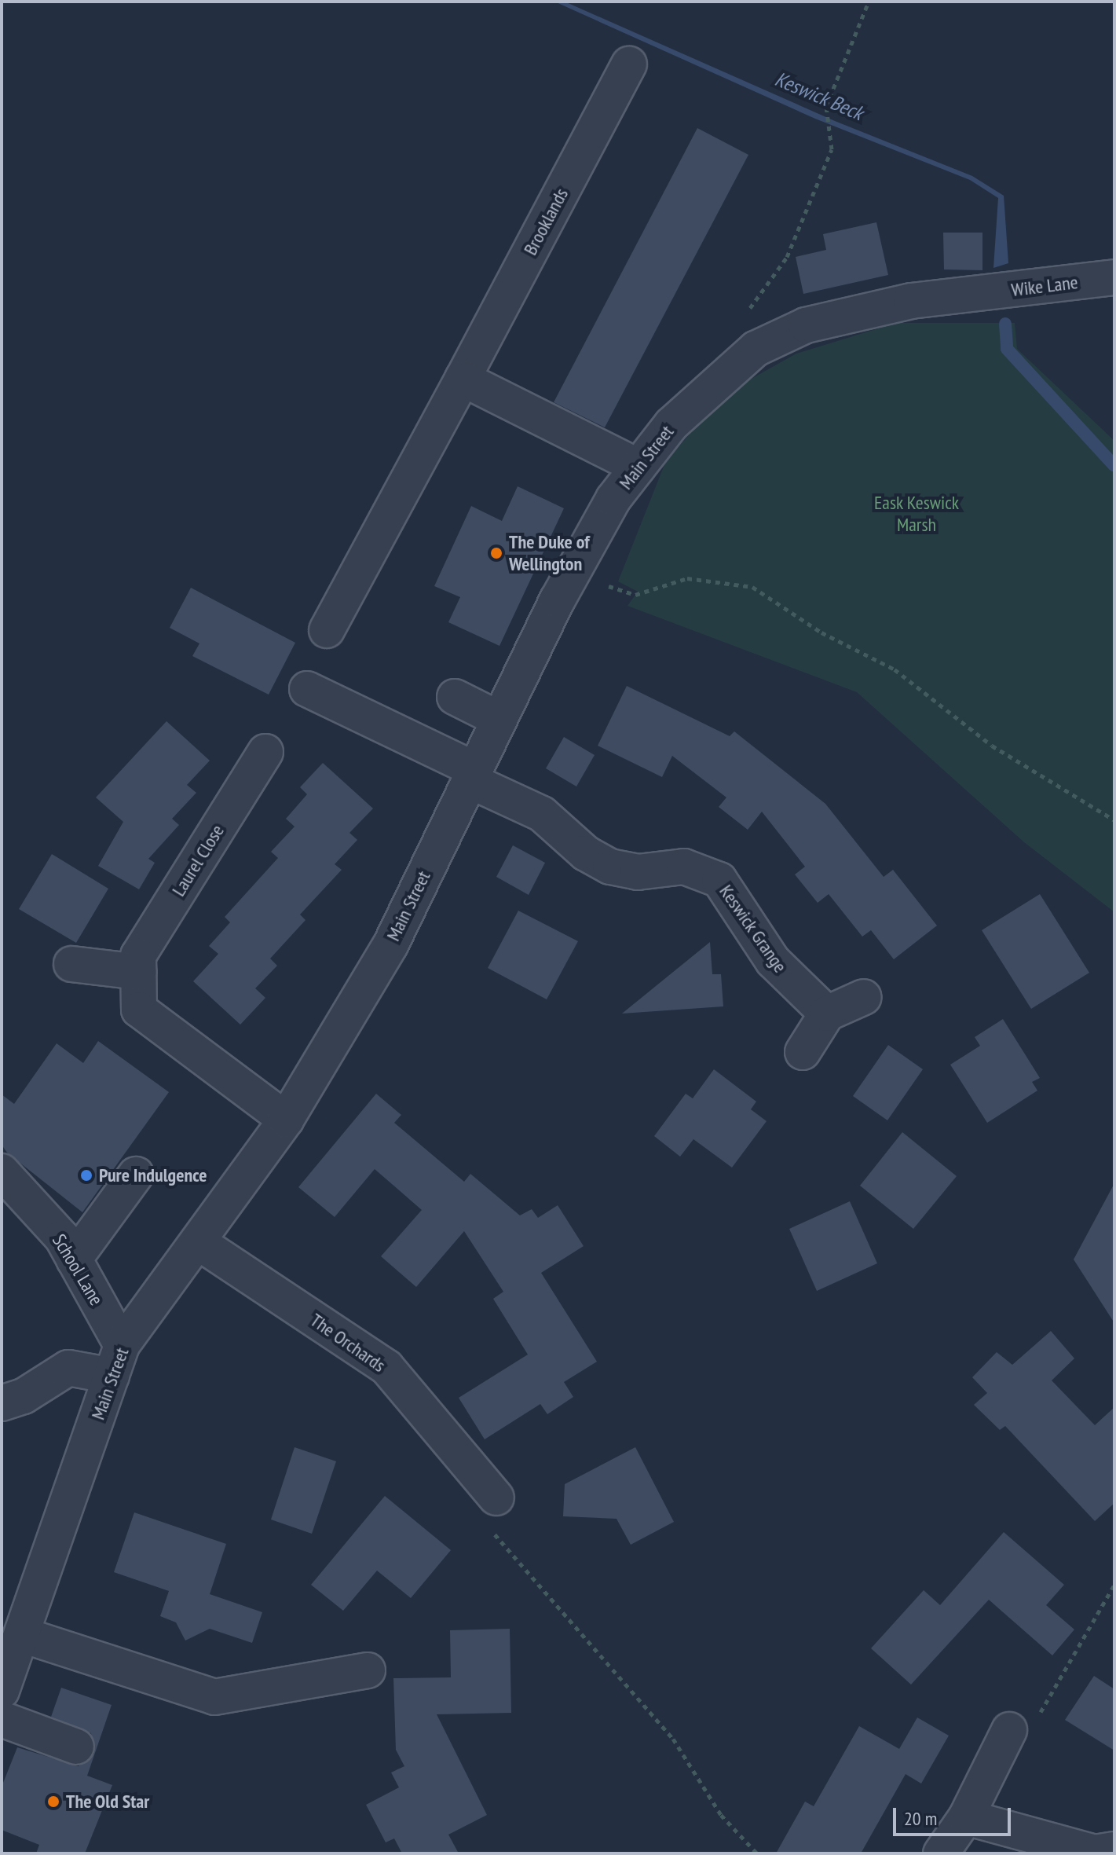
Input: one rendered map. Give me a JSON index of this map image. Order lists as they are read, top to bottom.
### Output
{
  "streets": {
    "street": [
      "Brooklands",
      "Wike Lane",
      "Main Street",
      "Laurel Close",
      "Keswick Grange",
      "School Lane",
      "The Orchards"
    ]
  },
  "crossings": [
    ["Wike Lane", "Main Street"],
    ["Main Street", "Laurel Close"],
    ["Main Street", "Keswick Grange"],
    ["Main Street", "School Lane"],
    ["Main Street", "The Orchards"]
  ],
  "water": ["Keswick Beck"],
  "parks": ["Eask Keswick Marsh"],
  "places": ["The Duke of Wellington", "Pure Indulgence", "The Old Star"],
  "scale_bar": "20 m"
}
